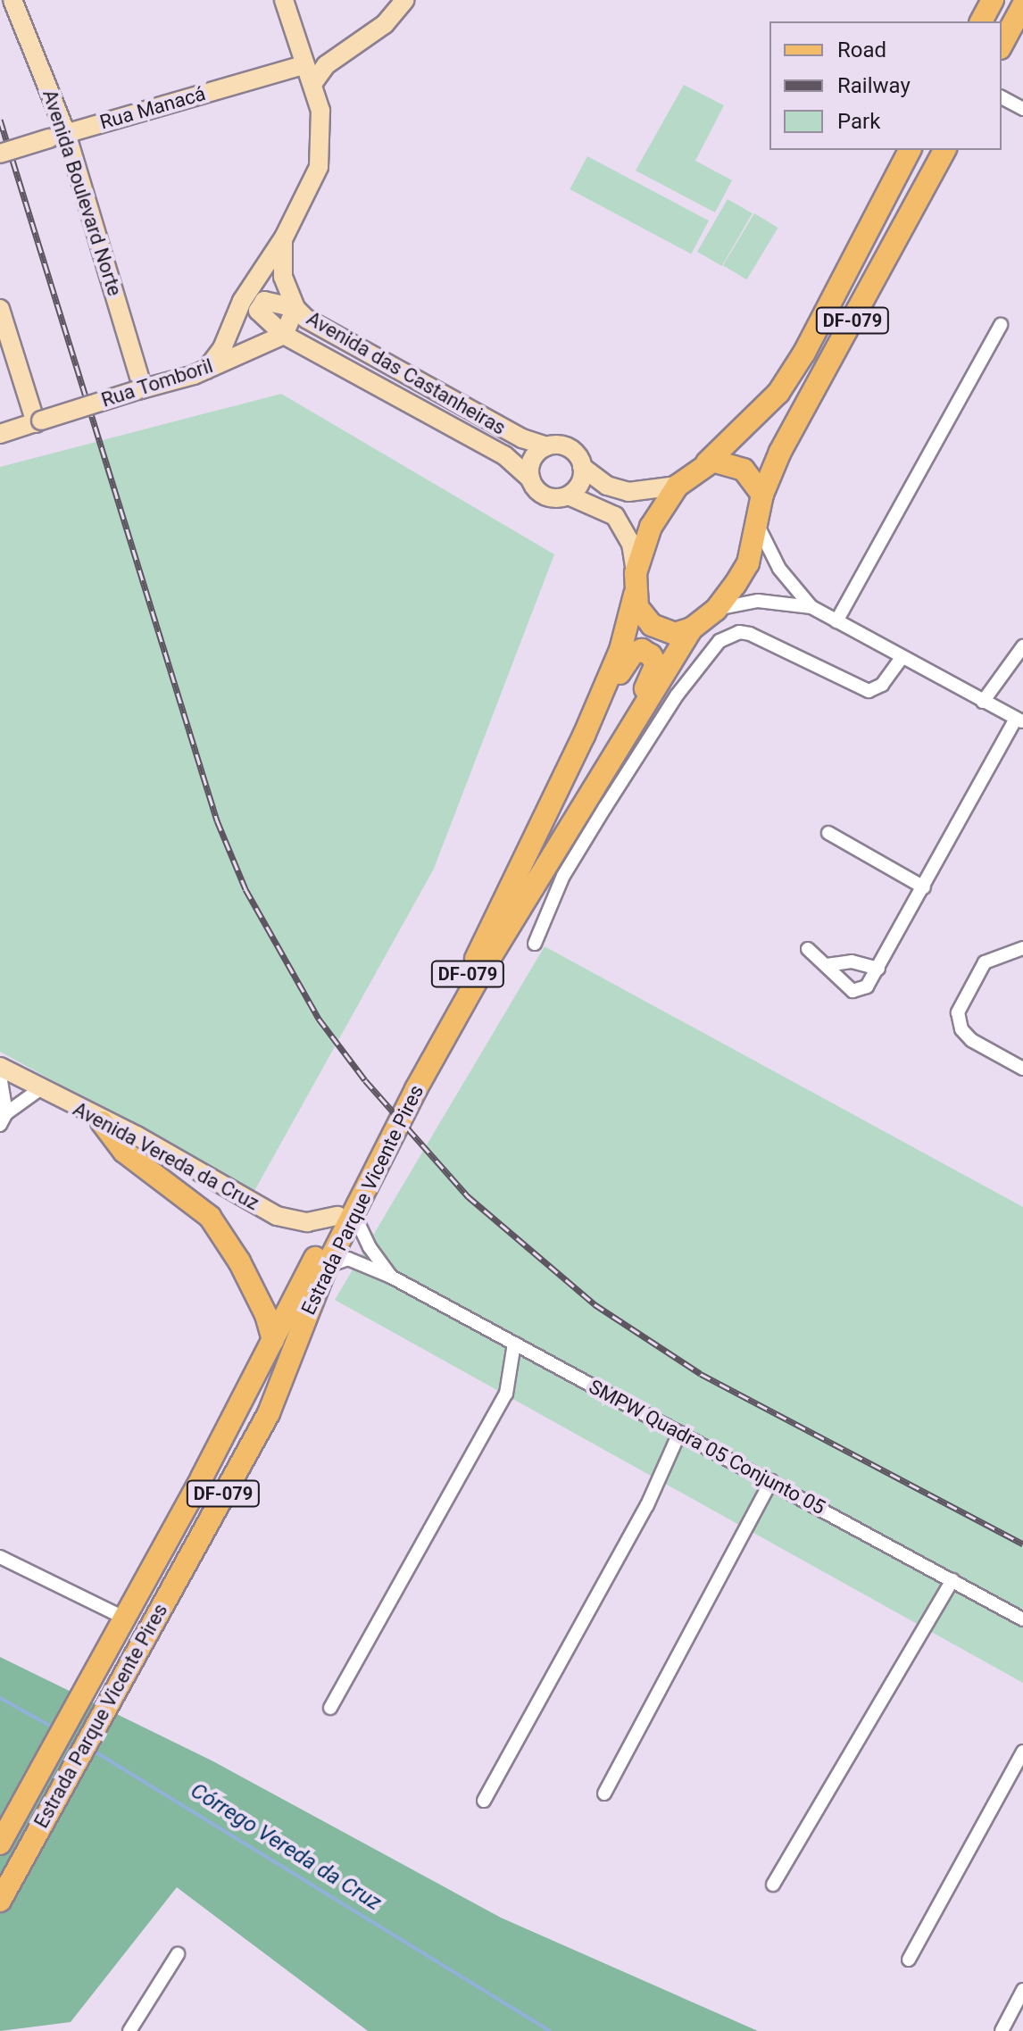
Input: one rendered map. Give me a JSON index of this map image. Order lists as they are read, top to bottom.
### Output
{
  "streets": {
    "main road": [
      "Rua Manacá",
      "Avenida Boulevard Norte",
      "DF-079",
      "Avenida das Castanheiras",
      "Rua Tomboril",
      "Avenida Vereda da Cruz",
      "Estrada Parque Vicente Pires"
    ],
    "street": ["SMPW Quadra 05 Conjunto 05"]
  },
  "crossings": [
    ["Rua Manacá", "Avenida Boulevard Norte"],
    ["Rua Manacá", "Avenida das Castanheiras"],
    ["Avenida Boulevard Norte", "Rua Tomboril"],
    ["DF-079", "Estrada Parque Vicente Pires"],
    ["Avenida das Castanheiras", "Rua Tomboril"],
    ["Avenida Vereda da Cruz", "Estrada Parque Vicente Pires"],
    ["Avenida Vereda da Cruz", "SMPW Quadra 05 Conjunto 05"],
    ["Estrada Parque Vicente Pires", "SMPW Quadra 05 Conjunto 05"]
  ],
  "water": ["Córrego Vereda da Cruz"],
  "legend": ["Road", "Railway", "Park"]
}
